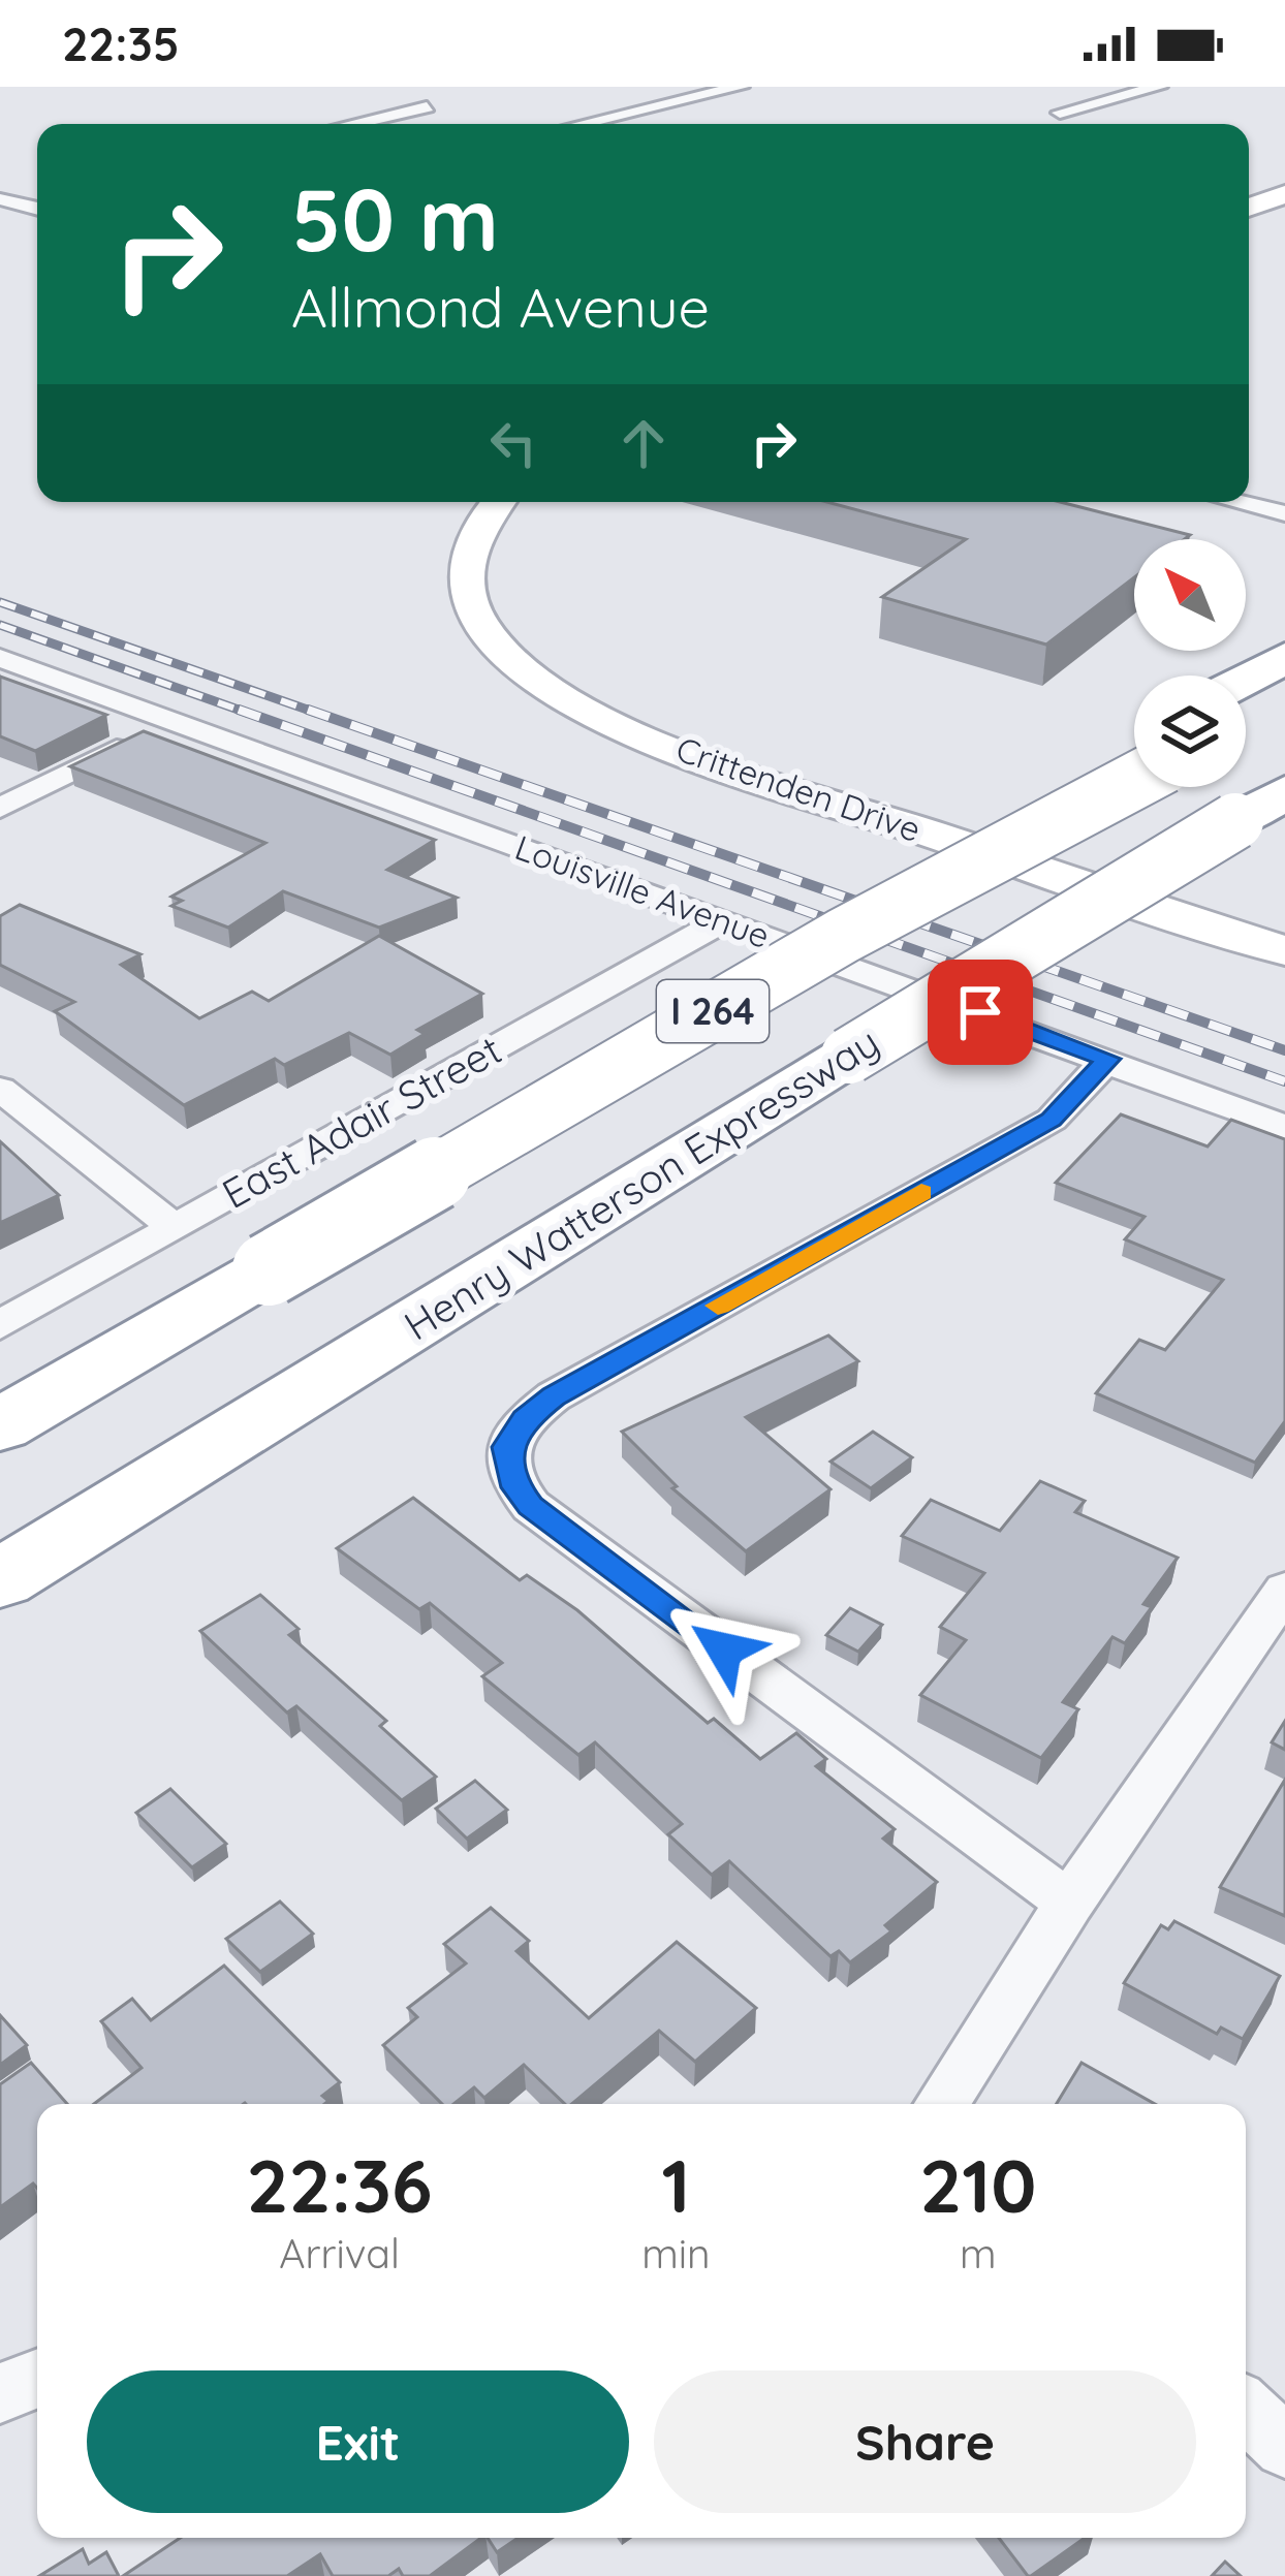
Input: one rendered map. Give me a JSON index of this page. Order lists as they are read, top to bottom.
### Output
{
  "streets": {
    "highway": ["I 264", "Henry Watterson Expressway"],
    "main road": ["Crittenden Drive"],
    "street": ["Louisville Avenue", "East Adair Street"]
  },
  "crossings": [
    ["Louisville Avenue", "East Adair Street"]
  ],
  "north": "top left",
  "page": {
    "status": "22:35",
    "turn": ["50 m", "Allmond Avenue"],
    "eta": [
      "22:36",
      "Arrival",
      "1",
      "min",
      "210",
      "m"
    ],
    "buttons": ["Exit", "Share"]
  }
}
